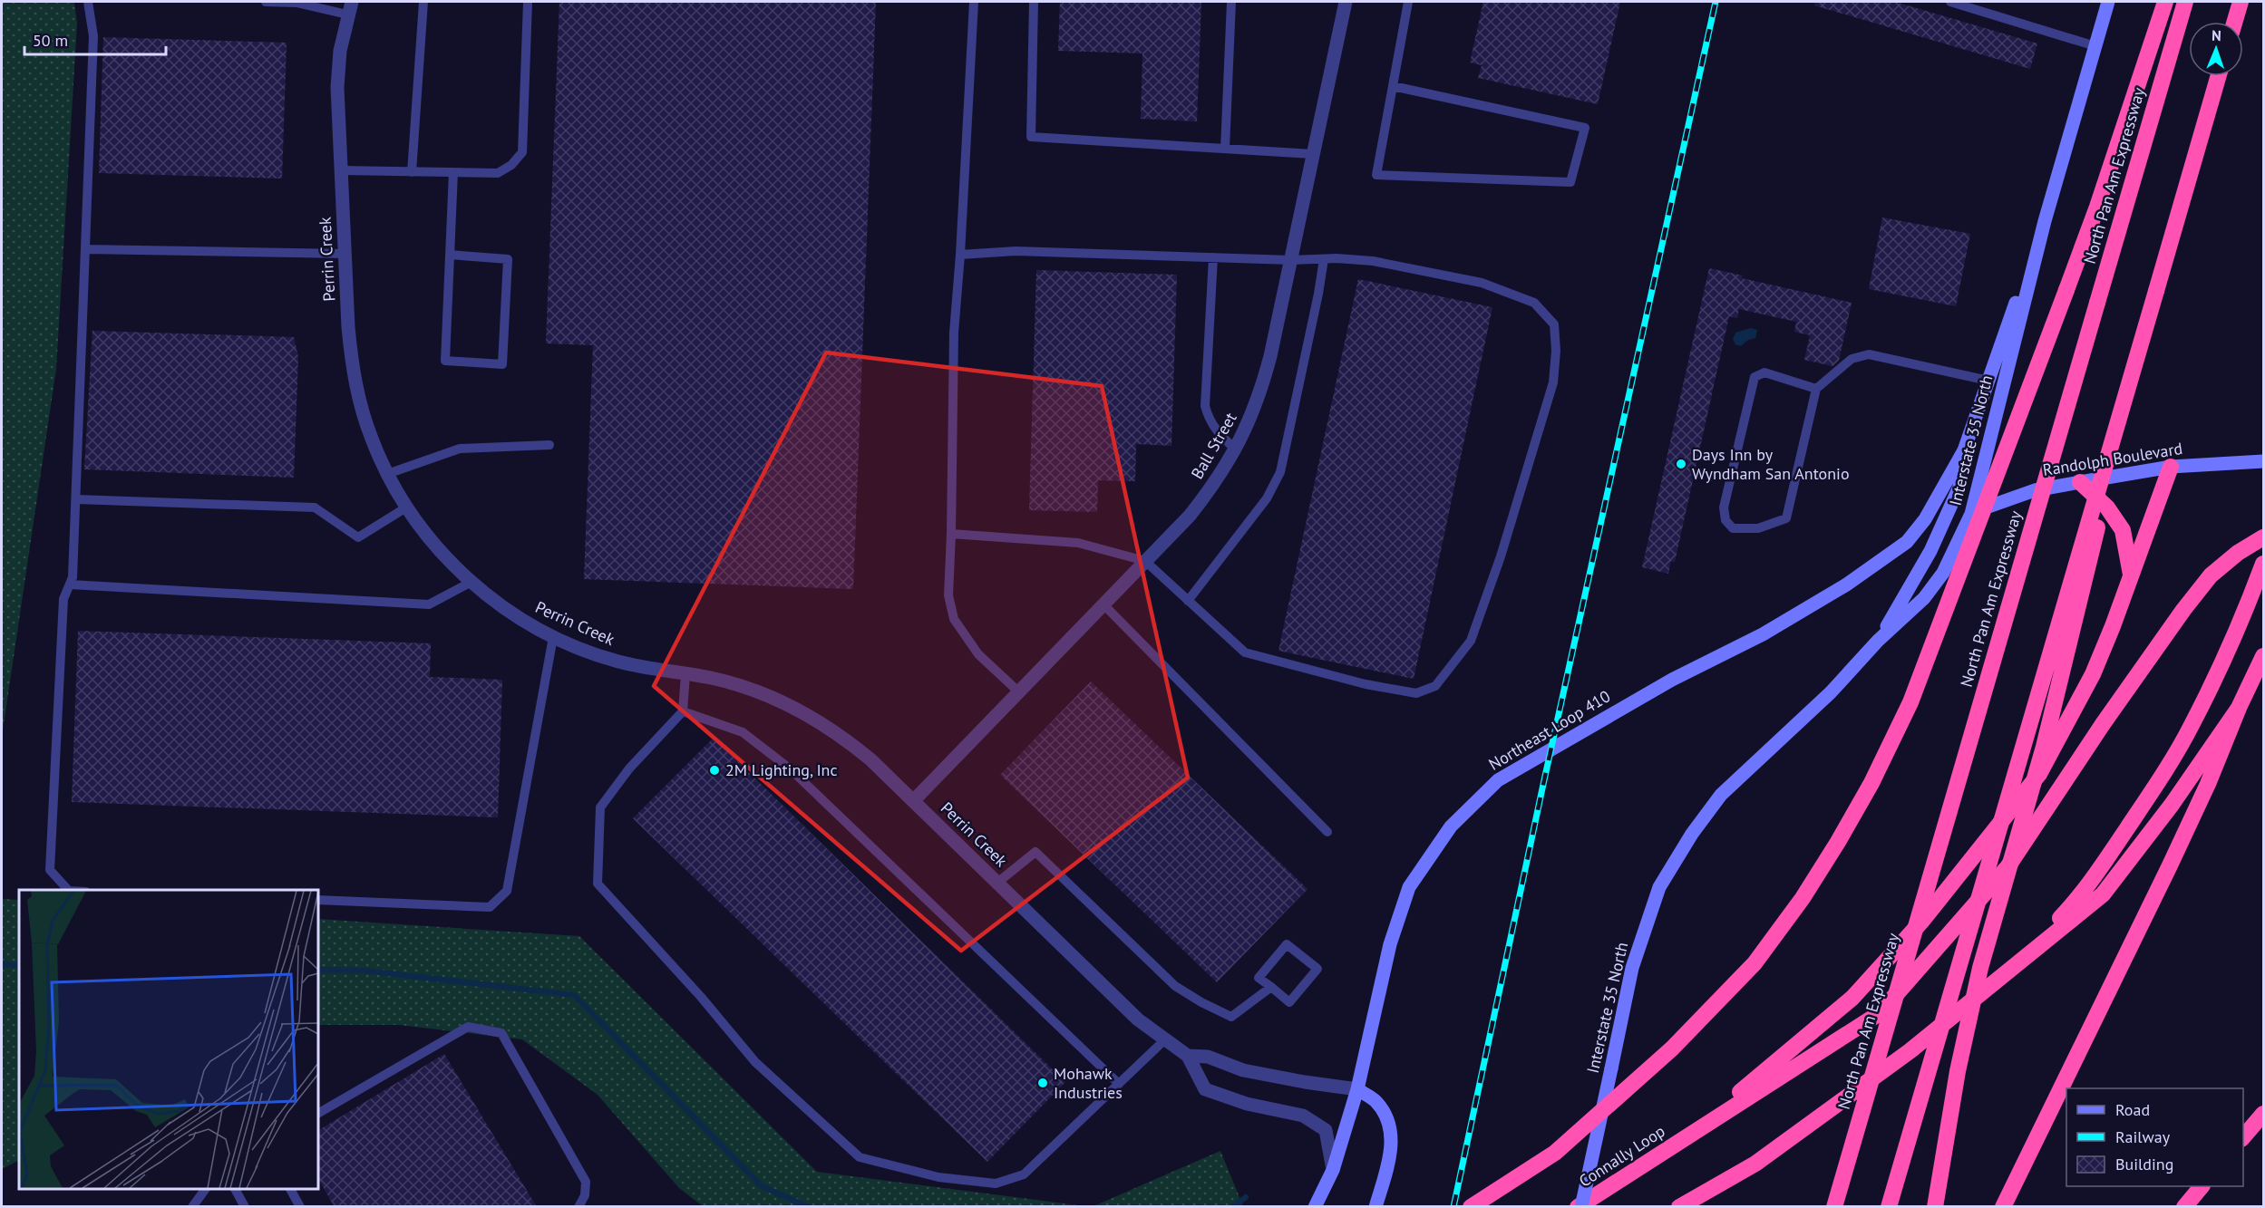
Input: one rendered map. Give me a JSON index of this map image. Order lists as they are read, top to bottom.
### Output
{
  "streets": {
    "highway": ["North Pan Am Expressway", "Connally Loop"],
    "main road": ["Interstate 35 North", "Randolph Boulevard", "Northeast Loop 410"],
    "street": ["Perrin Creek", "Ball Street"]
  },
  "crossings": [
    ["Perrin Creek", "Ball Street"],
    ["Perrin Creek", "Northeast Loop 410"],
    ["Interstate 35 North", "Randolph Boulevard"],
    ["Interstate 35 North", "Northeast Loop 410"],
    ["Interstate 35 North", "Connally Loop"]
  ],
  "places": ["Days Inn by Wyndham San Antonio", "2M Lighting, Inc", "Mohawk Industries"],
  "legend": ["Road", "Railway", "Building"],
  "scale_bar": "50 m",
  "north": "top"
}
